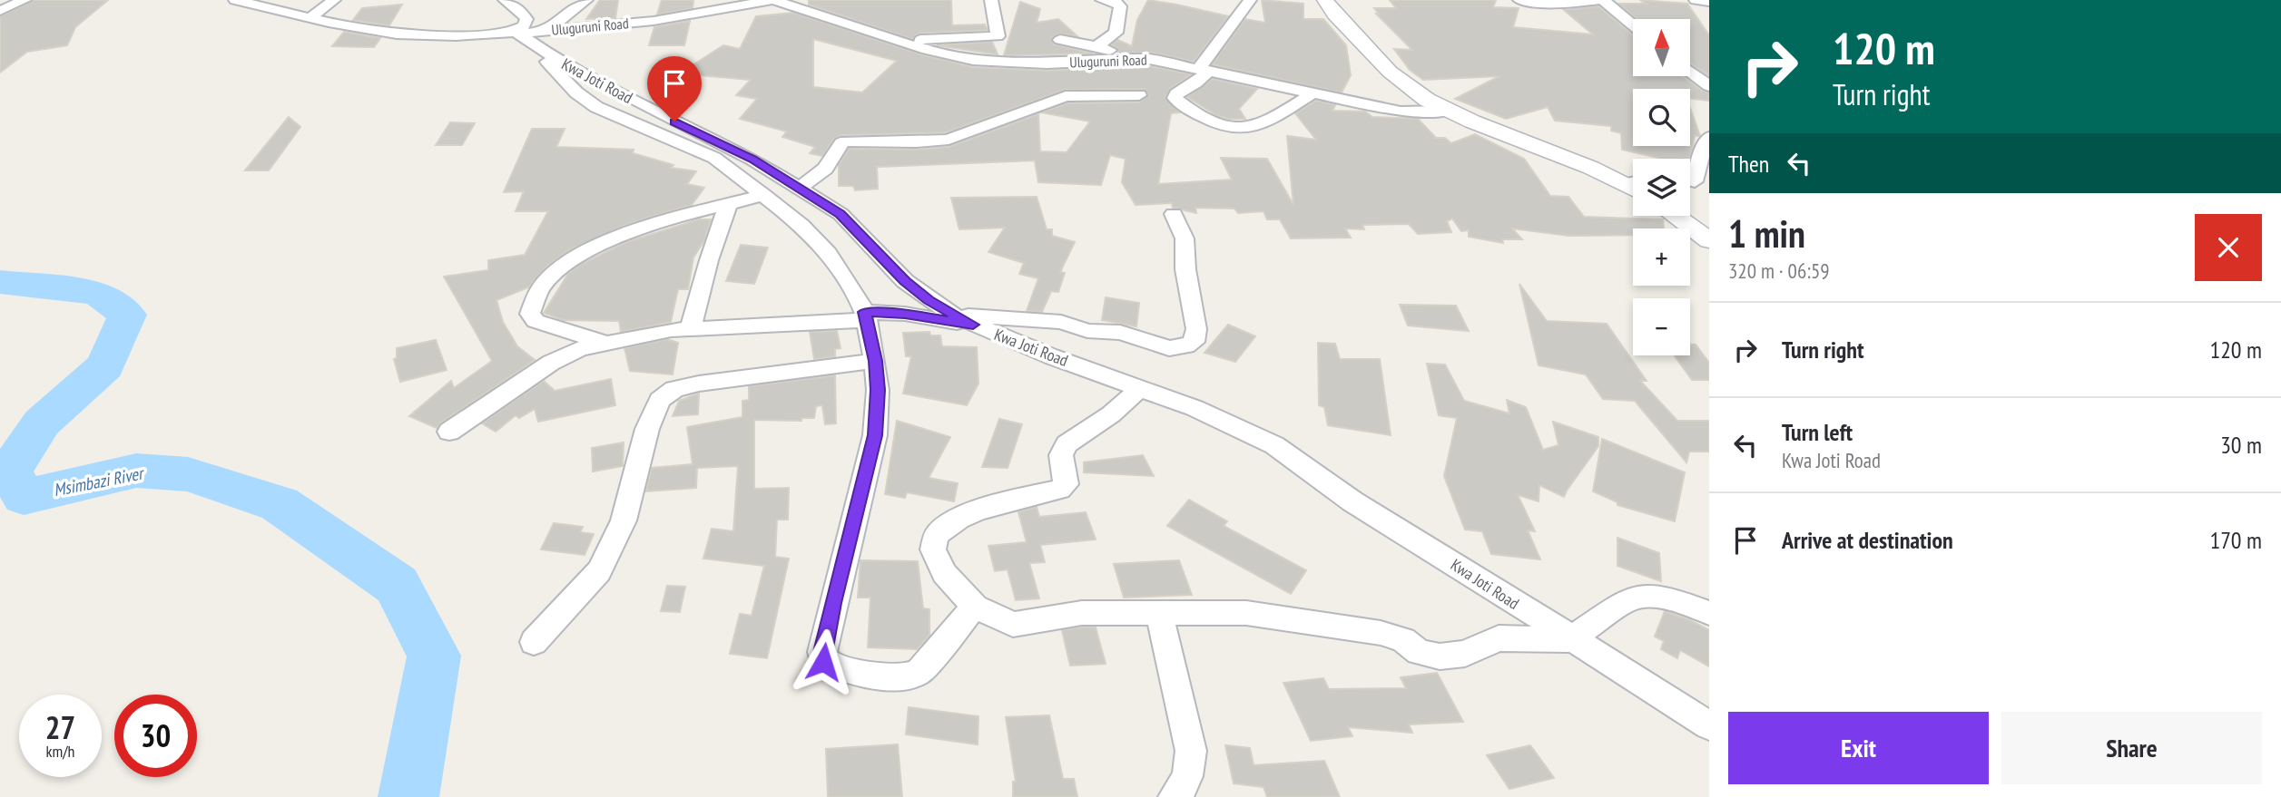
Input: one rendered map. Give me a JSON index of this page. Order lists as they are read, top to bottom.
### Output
{
  "streets": {
    "street": ["Uluguruni Road", "Kwa Joti Road"]
  },
  "crossings": [
    ["Uluguruni Road", "Kwa Joti Road"]
  ],
  "water": ["Msimbazi River"],
  "north": "top",
  "page": {
    "turn": ["120 m", "Turn right"],
    "map_buttons": ["+", "−"],
    "then": "Then",
    "heading": ["1 min", "320 m · 06:59"],
    "list": [
      {
        "name": "Turn right",
        "value": "120 m"
      },
      {
        "name": "Turn left",
        "note": "Kwa Joti Road",
        "value": "30 m"
      },
      {
        "name": "Arrive at destination",
        "value": "170 m"
      }
    ],
    "speed": "27 km/h",
    "limit": "30",
    "buttons": ["Exit", "Share"]
  }
}
